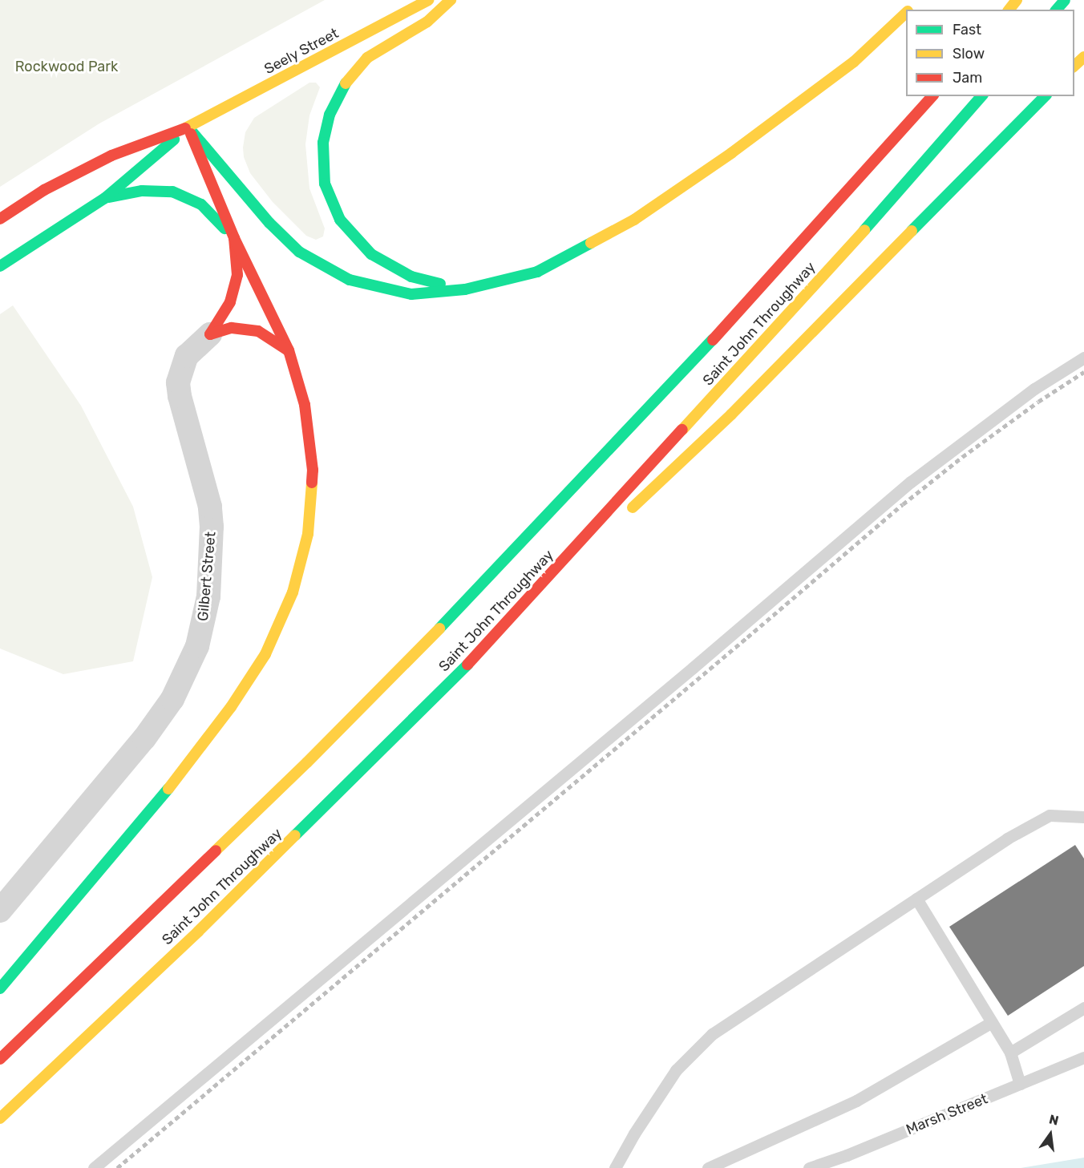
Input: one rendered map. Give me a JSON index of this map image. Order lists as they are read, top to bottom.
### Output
{
  "streets": {
    "main road": ["Seely Street", "Saint John Throughway"],
    "street": ["Gilbert Street"],
    "lane": ["Marsh Street"]
  },
  "parks": ["Rockwood Park"],
  "legend": ["Fast", "Slow", "Jam"],
  "north": "top"
}
